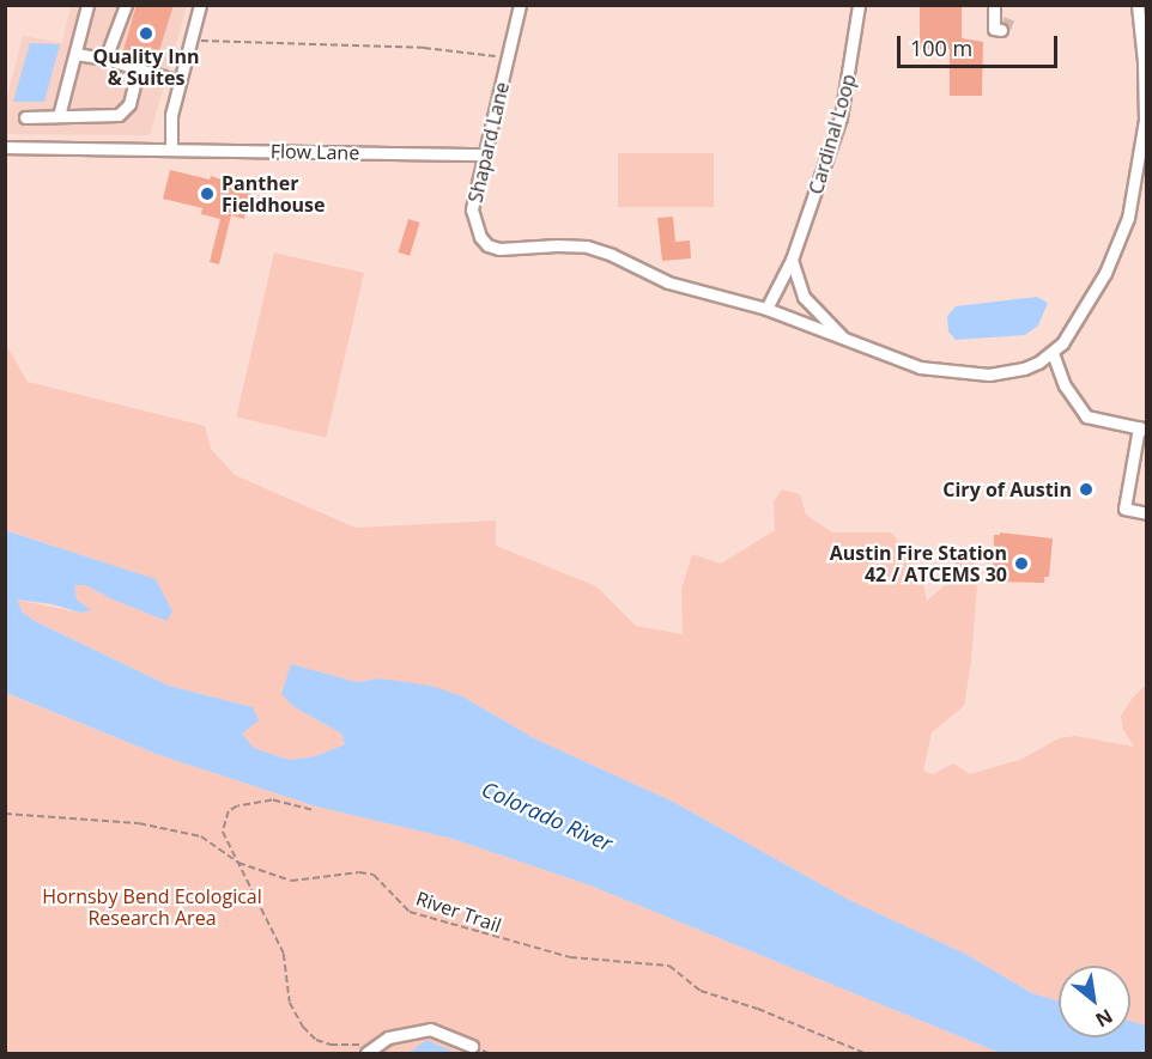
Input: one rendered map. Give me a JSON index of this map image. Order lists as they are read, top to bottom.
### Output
{
  "streets": {
    "street": ["Cardinal Loop", "Shapard Lane", "Flow Lane"],
    "path": ["River Trail"]
  },
  "crossings": [
    ["Cardinal Loop", "Shapard Lane"],
    ["Shapard Lane", "Flow Lane"]
  ],
  "water": ["Colorado River"],
  "parks": ["Hornsby Bend Ecological Research Area"],
  "places": [
    "Quality Inn & Suites",
    "Panther Fieldhouse",
    "Ciry of Austin",
    "Austin Fire Station 42 / ATCEMS 30"
  ],
  "scale_bar": "100 m",
  "north": "bottom right"
}
